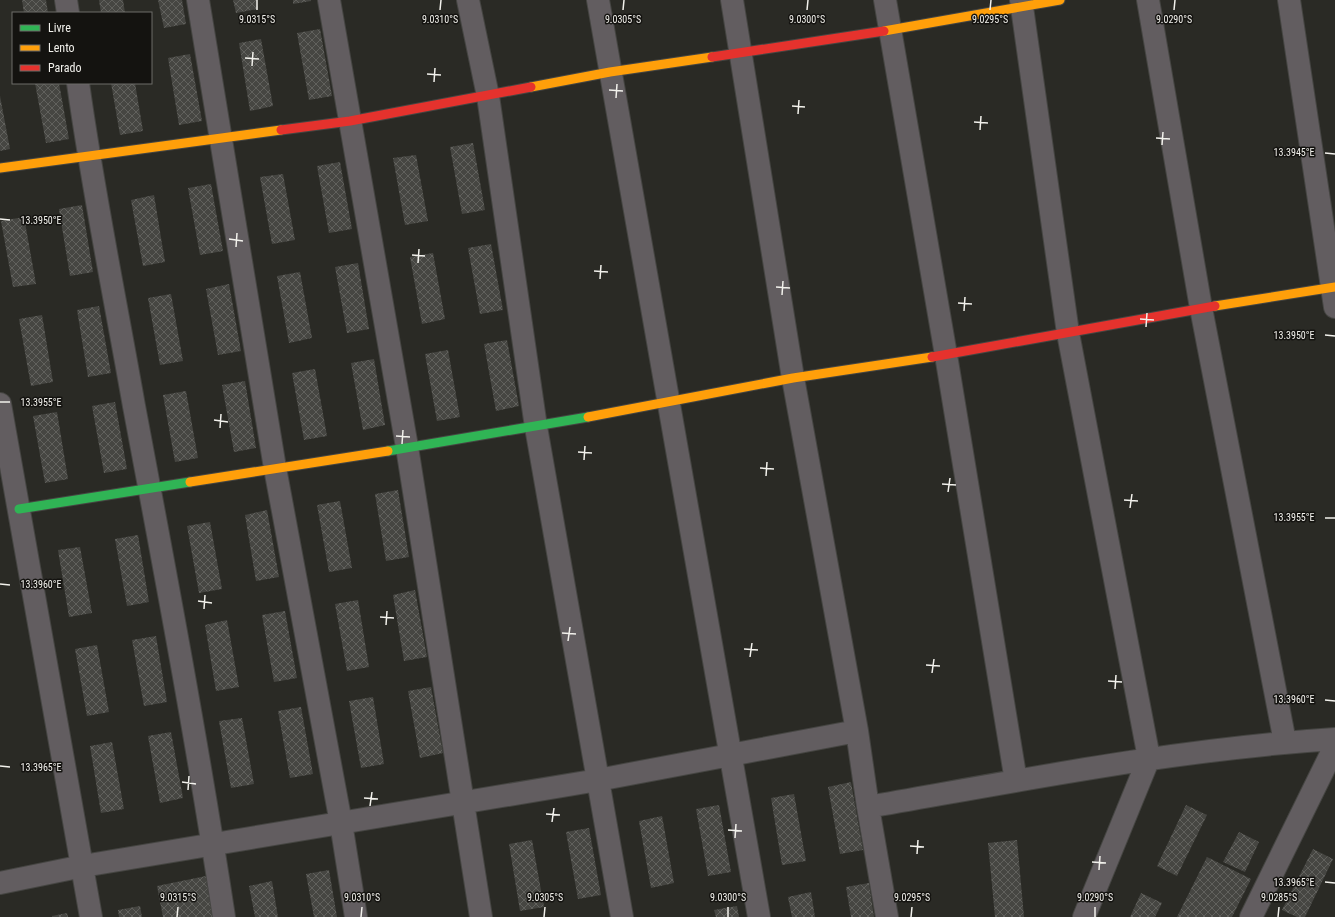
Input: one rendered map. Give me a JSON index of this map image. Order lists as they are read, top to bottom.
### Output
{
  "legend": ["Livre", "Lento", "Parado"],
  "coordinates": [
    "9.0315°S",
    "9.0310°S",
    "9.0305°S",
    "9.0300°S",
    "9.0295°S",
    "9.0290°S",
    "13.3945°E",
    "13.3950°E",
    "13.3955°E",
    "13.3960°E",
    "13.3965°E",
    "9.0285°S"
  ]
}
